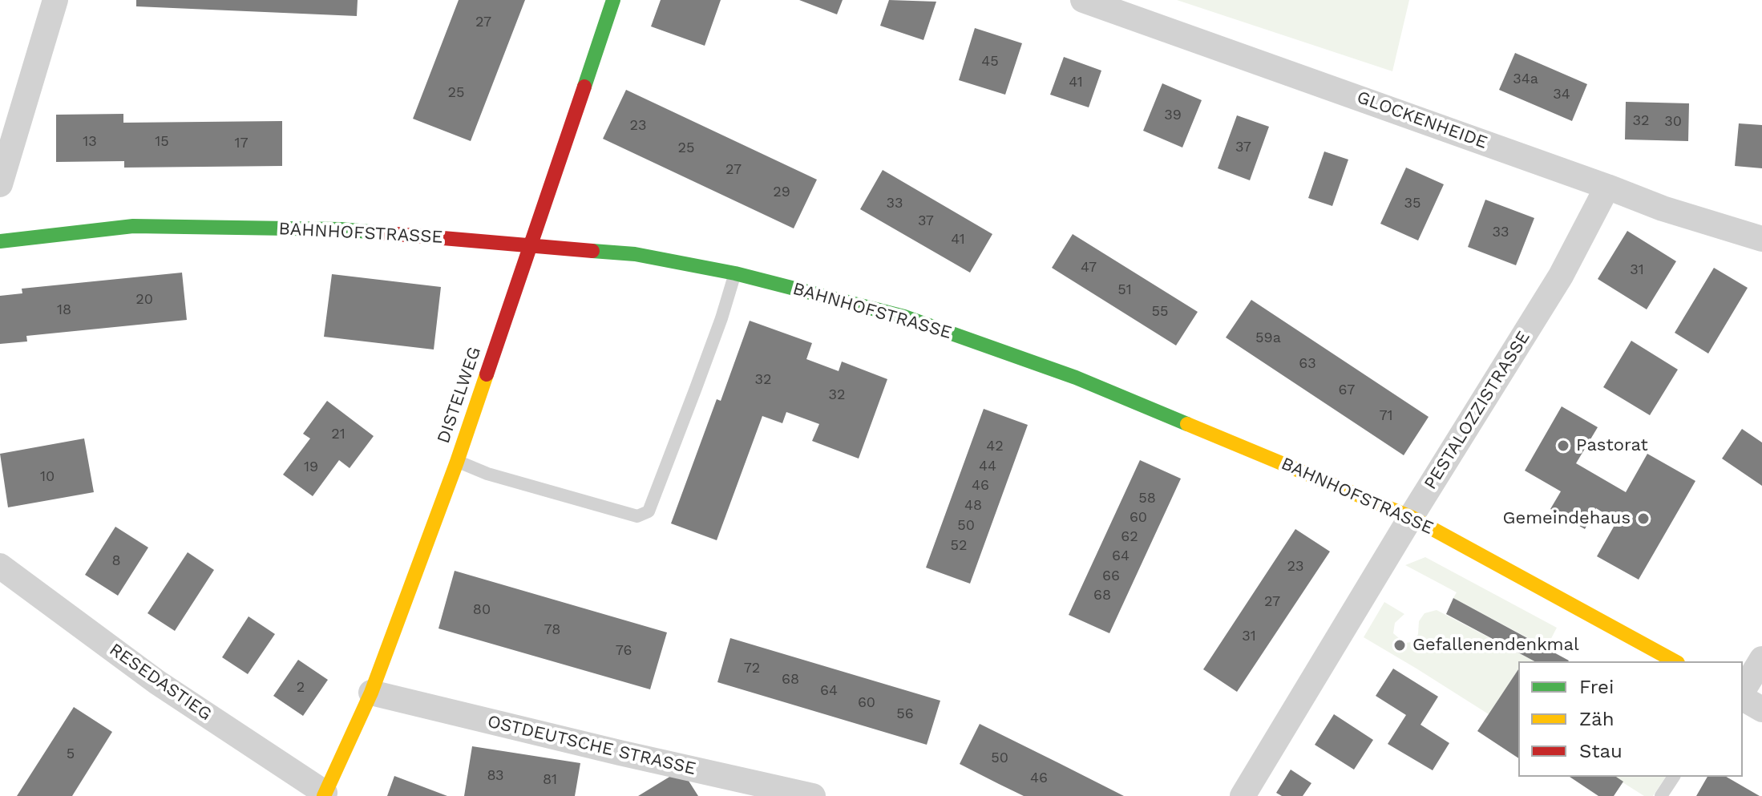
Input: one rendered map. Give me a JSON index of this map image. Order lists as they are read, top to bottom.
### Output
{
  "streets": {
    "street": [
      "GLOCKENHEIDE",
      "BAHNHOFSTRASSE",
      "DISTELWEG",
      "PESTALOZZISTRASSE",
      "RESEDASTIEG",
      "OSTDEUTSCHE STRASSE"
    ]
  },
  "crossings": [
    ["GLOCKENHEIDE", "PESTALOZZISTRASSE"],
    ["BAHNHOFSTRASSE", "DISTELWEG"],
    ["BAHNHOFSTRASSE", "PESTALOZZISTRASSE"],
    ["DISTELWEG", "RESEDASTIEG"],
    ["DISTELWEG", "OSTDEUTSCHE STRASSE"]
  ],
  "places": ["Pastorat", "Gemeindehaus", "Gefallenendenkmal"],
  "house_numbers": [
    "27",
    "45",
    "34a",
    "41",
    "25",
    "34",
    "39",
    "32",
    "30",
    "23",
    "13",
    "15",
    "17",
    "37",
    "25",
    "27",
    "29",
    "33",
    "35",
    "37",
    "33",
    "41",
    "47",
    "31",
    "51",
    "20",
    "18",
    "55",
    "59a",
    "63",
    "32",
    "67",
    "32",
    "71",
    "21",
    "42",
    "44",
    "19",
    "10",
    "46",
    "58",
    "48",
    "60",
    "50",
    "62",
    "52",
    "64",
    "8",
    "23",
    "66",
    "68",
    "27",
    "80",
    "78",
    "31",
    "76",
    "72",
    "68",
    "2",
    "64",
    "60",
    "56",
    "5",
    "50",
    "83",
    "46",
    "81"
  ],
  "legend": ["Frei", "Zäh", "Stau"]
}
